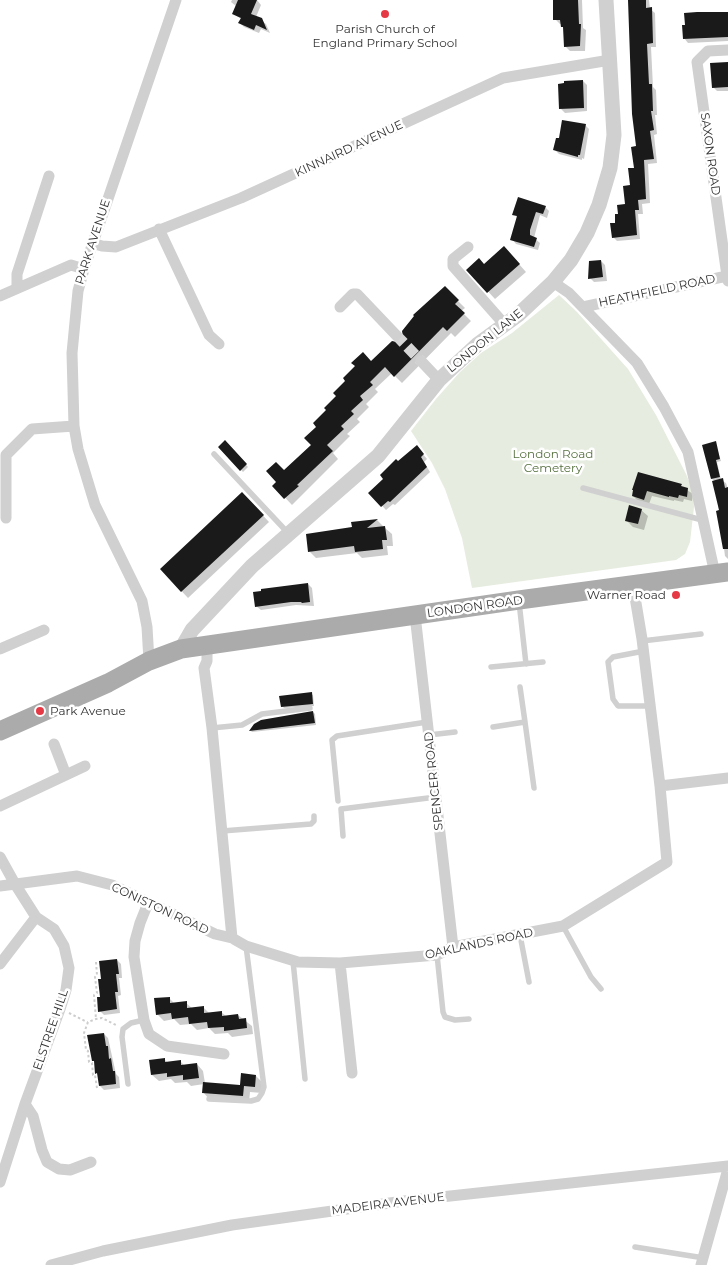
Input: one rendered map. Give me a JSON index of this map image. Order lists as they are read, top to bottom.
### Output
{
  "streets": {
    "main road": ["LONDON ROAD"],
    "street": [
      "KINNAIRD AVENUE",
      "SAXON ROAD",
      "PARK AVENUE",
      "HEATHFIELD ROAD",
      "LONDON LANE",
      "SPENCER ROAD",
      "CONISTON ROAD",
      "OAKLANDS ROAD",
      "ELSTREE HILL",
      "MADEIRA AVENUE"
    ]
  },
  "crossings": [
    ["KINNAIRD AVENUE", "PARK AVENUE"],
    ["KINNAIRD AVENUE", "LONDON LANE"],
    ["SAXON ROAD", "HEATHFIELD ROAD"],
    ["PARK AVENUE", "LONDON ROAD"],
    ["LONDON LANE", "LONDON ROAD"],
    ["LONDON ROAD", "SPENCER ROAD"],
    ["LONDON ROAD", "OAKLANDS ROAD"],
    ["SPENCER ROAD", "OAKLANDS ROAD"],
    ["CONISTON ROAD", "OAKLANDS ROAD"],
    ["CONISTON ROAD", "ELSTREE HILL"]
  ],
  "parks": ["London Road Cemetery"],
  "places": ["Parish Church of England Primary School", "Warner Road", "Park Avenue"]
}
